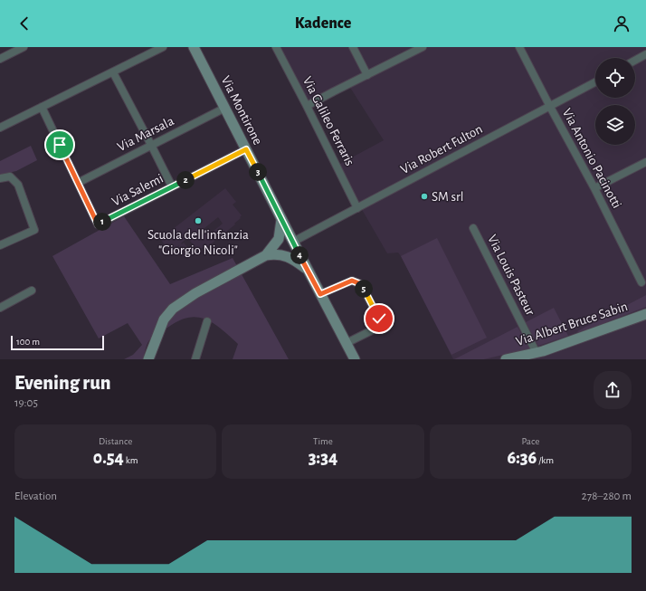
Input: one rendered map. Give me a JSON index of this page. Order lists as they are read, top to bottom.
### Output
{
  "streets": {
    "street": [
      "Via Montirone",
      "Via Galileo Ferraris",
      "Via Marsala",
      "Via Robert Fulton",
      "Via Antonio Pacinotti",
      "Via Salemi",
      "Via Louis Pasteur",
      "Via Albert Bruce Sabin"
    ]
  },
  "crossings": [
    ["Via Montirone", "Via Marsala"],
    ["Via Montirone", "Via Robert Fulton"],
    ["Via Montirone", "Via Salemi"],
    ["Via Galileo Ferraris", "Via Robert Fulton"],
    ["Via Marsala", "Via Salemi"],
    ["Via Robert Fulton", "Via Antonio Pacinotti"],
    ["Via Louis Pasteur", "Via Albert Bruce Sabin"]
  ],
  "places": ["SM srl", "Scuola dell'infanzia \"Giorgio Nicoli\""],
  "scale_bar": "100 m",
  "page": {
    "header": "Kadence",
    "pins": [
      "3",
      "2",
      "1",
      "4",
      "5"
    ],
    "scale": "100 m",
    "heading": ["Evening run", "19:05"],
    "stats": [
      ["Distance", "0.54 km"],
      ["Time", "3:34"],
      ["Pace", "6:36 /km"]
    ],
    "chart": ["Elevation", "278–280 m"]
  }
}
